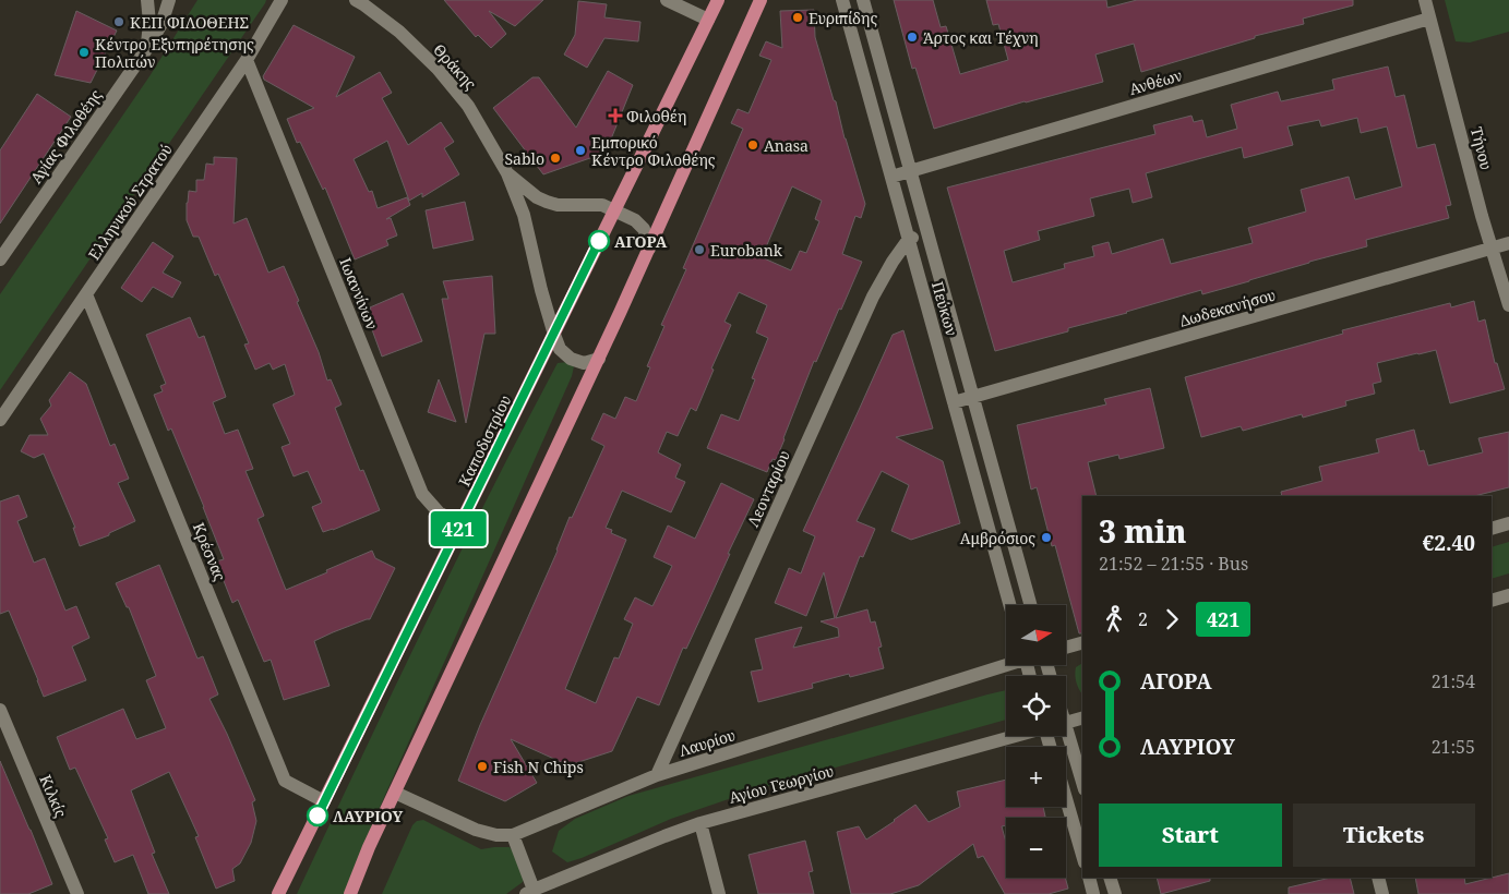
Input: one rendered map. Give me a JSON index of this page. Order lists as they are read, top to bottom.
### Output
{
  "streets": {
    "main road": ["Καποδιστρίου"],
    "street": [
      "Θράκης",
      "Ανθέων",
      "Αγίας Φιλοθέης",
      "Τήνου",
      "Ελληνικού Στρατού",
      "Ιωαννίνων",
      "Δωδεκανήσου",
      "Πεύκων",
      "Λεονταρίου",
      "Κρέσνας",
      "Λαυρίου",
      "Αγίου Γεωργίου",
      "Κιλκίς"
    ]
  },
  "crossings": [
    ["Θράκης", "Καποδιστρίου"],
    ["Ανθέων", "Τήνου"],
    ["Ανθέων", "Πεύκων"],
    ["Τήνου", "Δωδεκανήσου"],
    ["Ελληνικού Στρατού", "Ιωαννίνων"],
    ["Ελληνικού Στρατού", "Κρέσνας"],
    ["Ιωαννίνων", "Καποδιστρίου"],
    ["Δωδεκανήσου", "Πεύκων"],
    ["Πεύκων", "Λεονταρίου"],
    ["Καποδιστρίου", "Κρέσνας"],
    ["Λεονταρίου", "Λαυρίου"]
  ],
  "places": {
    "other": [
      "Ευριπίδης",
      "ΚΕΠ ΦΙΛΟΘΕΗΣ",
      "Άρτος και Τέχνη",
      "Κέντρο Εξυπηρέτησης Πολιτών",
      "Anasa",
      "Εμπορικό Κέντρο Φιλοθέης",
      "Sablo",
      "ΑΓΟΡΑ",
      "Eurobank",
      "Αμβρόσιος",
      "Fish N Chips",
      "ΛΑΥΡΙΟΥ"
    ],
    "health": ["Φιλοθέη"]
  },
  "lines": ["bus line 421"],
  "north": "right",
  "page": {
    "on_map": "421",
    "heading": ["3 min", "21:52 – 21:55 · Bus", "€2.40"],
    "legs": ["2", "421"],
    "map_buttons": ["+", "−"],
    "list": [
      {
        "name": "ΑΓΟΡΑ",
        "value": "21:54"
      },
      {
        "name": "ΛΑΥΡΙΟΥ",
        "value": "21:55"
      }
    ],
    "buttons": ["Start", "Tickets"]
  }
}
